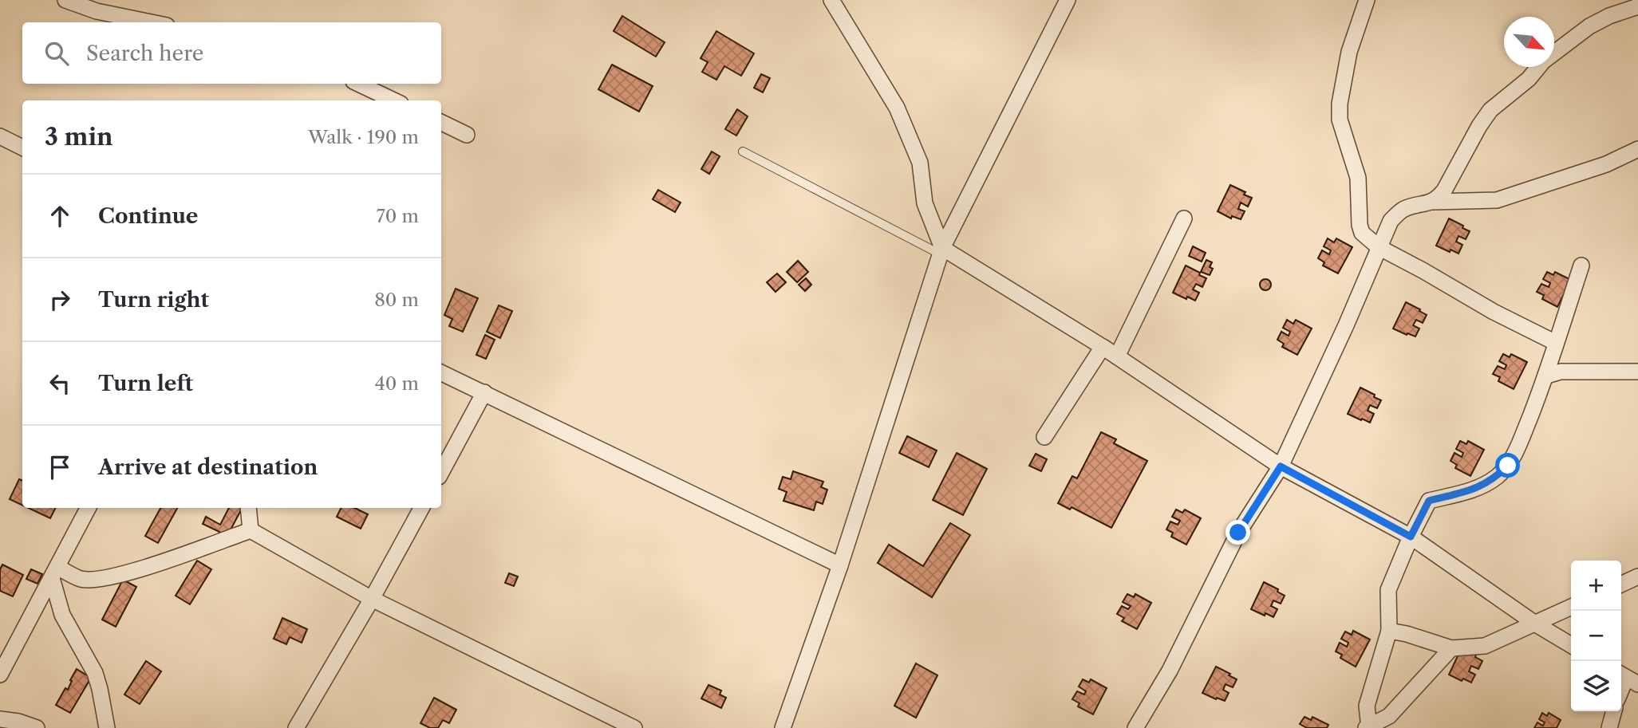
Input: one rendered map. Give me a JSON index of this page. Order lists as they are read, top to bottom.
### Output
{
  "north": "bottom right",
  "page": {
    "search": "Search here",
    "heading": ["3 min", "Walk · 190 m"],
    "list": [
      ["Continue", "70 m"],
      ["Turn right", "80 m"],
      ["Turn left", "40 m"],
      "Arrive at destination"
    ],
    "map_buttons": ["+", "−"]
  }
}
